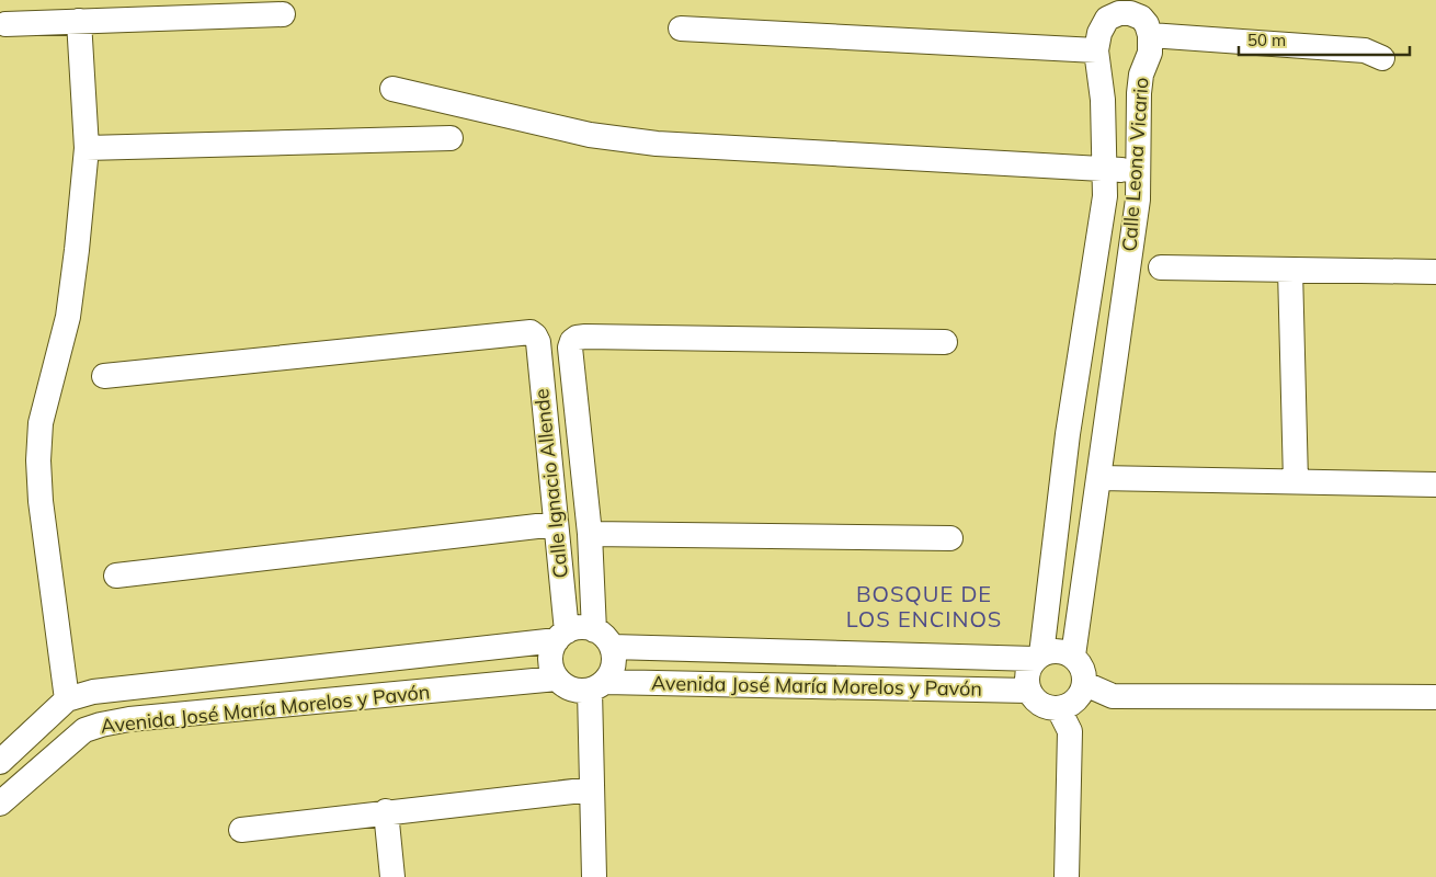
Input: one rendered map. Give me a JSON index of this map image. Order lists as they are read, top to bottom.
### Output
{
  "streets": {
    "street": ["Calle Leona Vicario", "Calle Ignacio Allende", "Avenida José María Morelos y Pavón"]
  },
  "crossings": [
    ["Calle Leona Vicario", "Avenida José María Morelos y Pavón"],
    ["Calle Ignacio Allende", "Avenida José María Morelos y Pavón"]
  ],
  "districts": ["BOSQUE DE LOS ENCINOS"],
  "scale_bar": "50 m"
}
